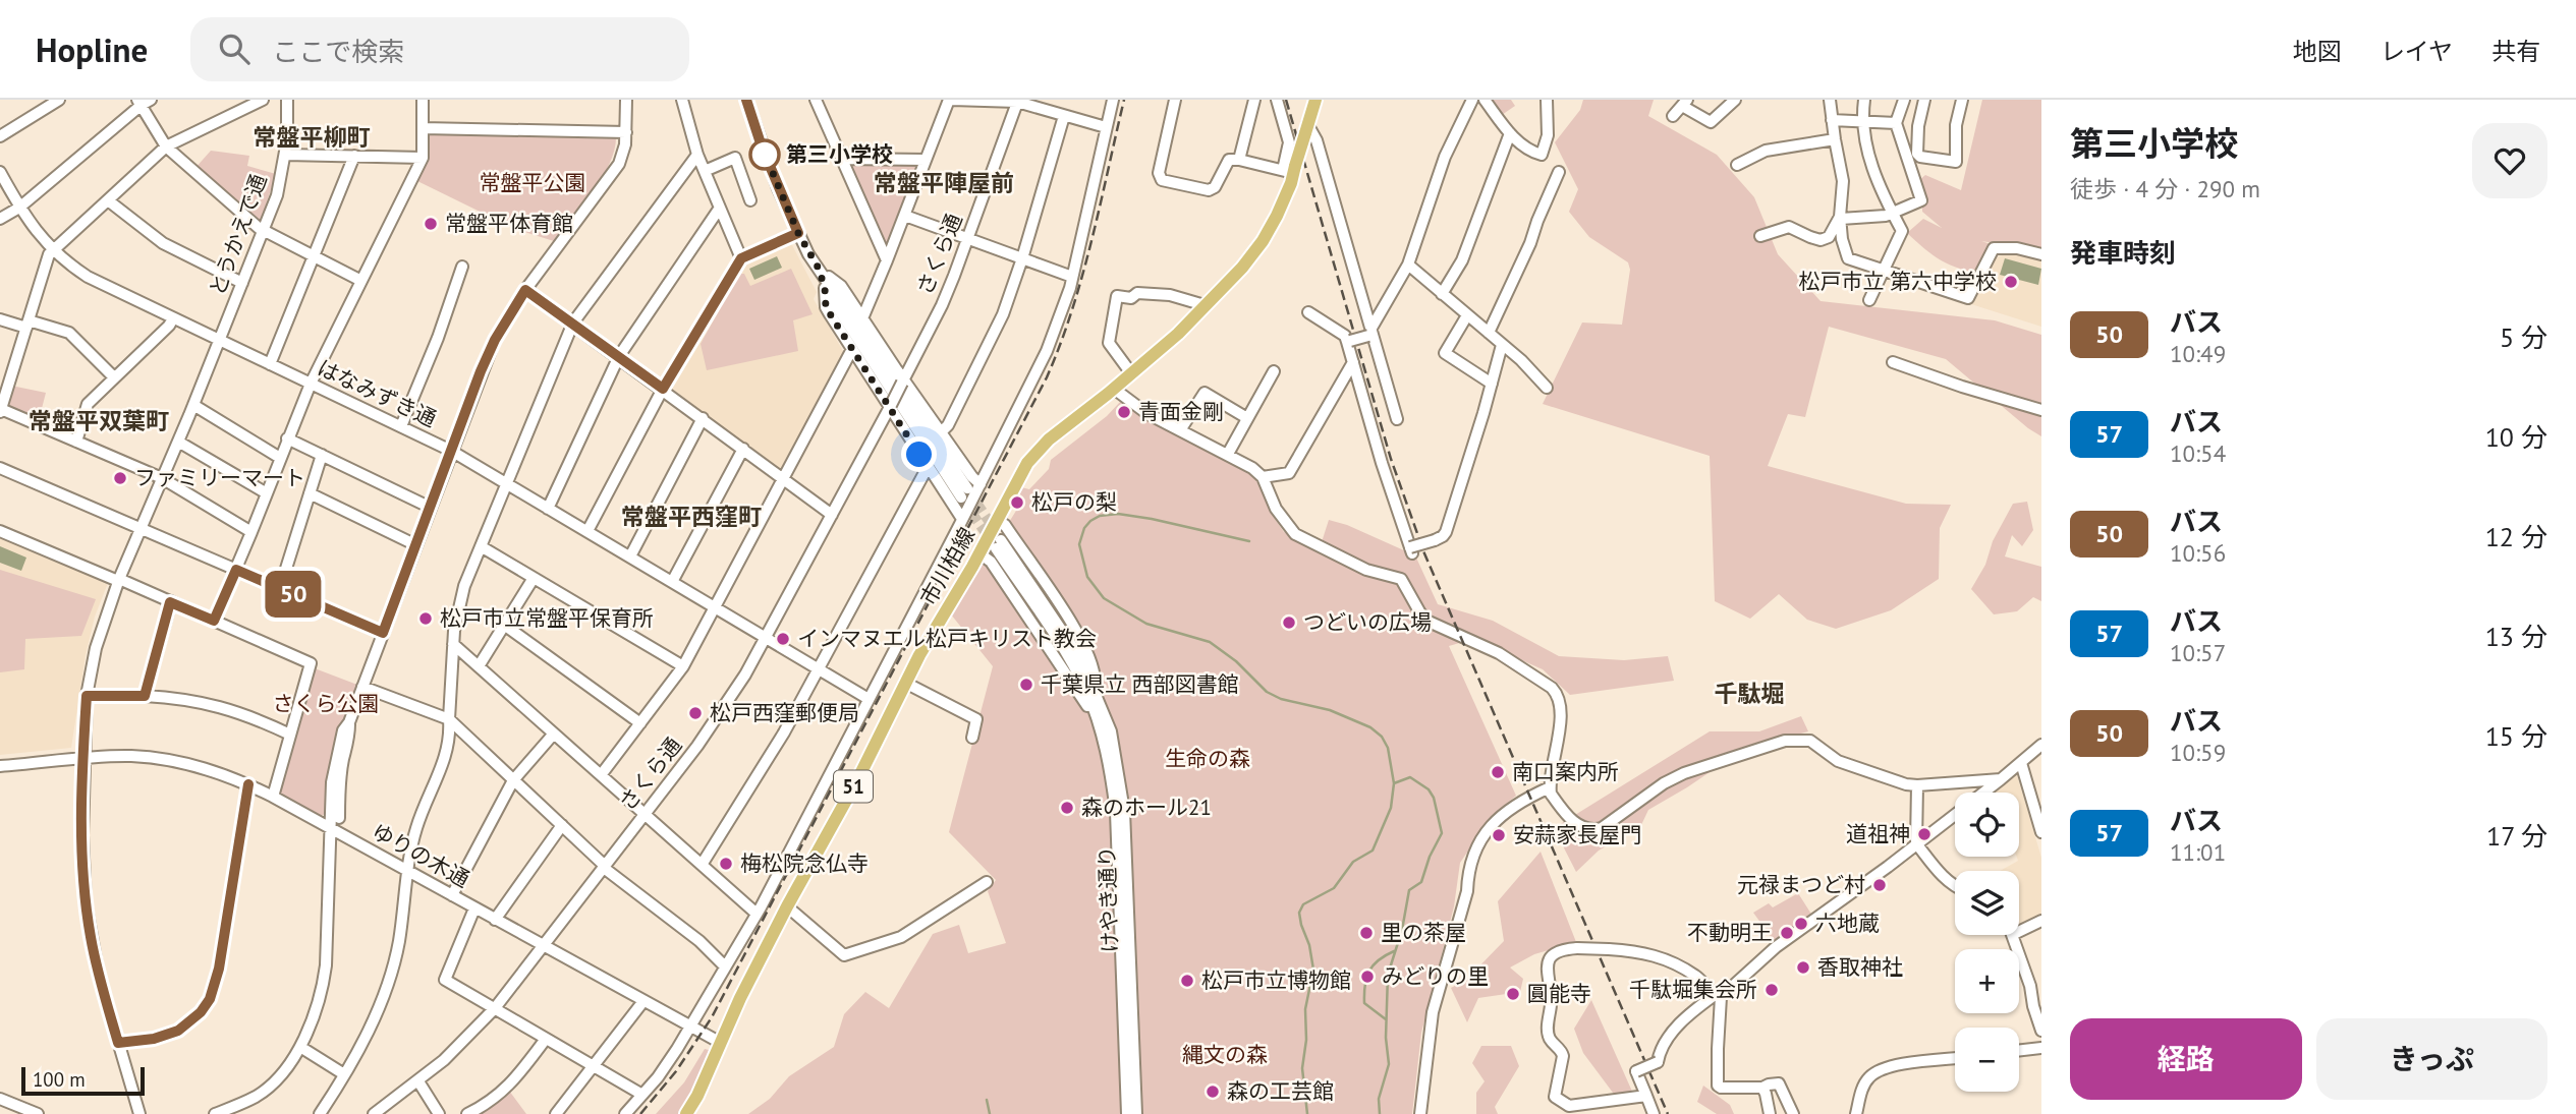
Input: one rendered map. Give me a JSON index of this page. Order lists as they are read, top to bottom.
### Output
{
  "streets": {
    "main road": ["市川柏線", "51"],
    "street": [
      "とうかえで通",
      "さくら通",
      "はなみずき通",
      "ゆりの木通",
      "けやき通り"
    ]
  },
  "crossings": [
    ["とうかえで通", "はなみずき通"],
    ["とうかえで通", "ゆりの木通"],
    ["さくら通", "はなみずき通"],
    ["さくら通", "ゆりの木通"],
    ["市川柏線", "ゆりの木通"]
  ],
  "districts": [
    "常盤平柳町",
    "常盤平陣屋前",
    "常盤平双葉町",
    "常盤平西窪町",
    "千駄堀"
  ],
  "parks": [
    "常盤平公園",
    "さくら公園",
    "生命の森",
    "縄文の森"
  ],
  "places": [
    "第三小学校",
    "常盤平体育館",
    "松戸市立 第六中学校",
    "青面金剛",
    "ファミリーマート",
    "松戸の梨",
    "松戸市立常盤平保育所",
    "つどいの広場",
    "インマヌエル松戸キリスト教会",
    "千葉県立 西部図書館",
    "松戸西窪郵便局",
    "南口案内所",
    "森のホール21",
    "道祖神",
    "安蒜家長屋門",
    "梅松院念仏寺",
    "元禄まつど村",
    "六地蔵",
    "里の茶屋",
    "不動明王",
    "香取神社",
    "みどりの里",
    "松戸市立博物館",
    "千駄堀集会所",
    "圓能寺",
    "森の工芸館"
  ],
  "lines": ["bus line 50"],
  "scale_bar": "100 m",
  "page": {
    "header": "Hopline",
    "search": "ここで検索",
    "nav": ["地図", "レイヤ", "共有"],
    "on_map": "50",
    "heading": [
      ["第三小学校", "徒歩 · 4 分 · 290 m"],
      "発車時刻"
    ],
    "list": [
      {
        "mark": "50",
        "name": "バス",
        "note": "10:49",
        "value": "5 分"
      },
      {
        "mark": "57",
        "name": "バス",
        "note": "10:54",
        "value": "10 分"
      },
      {
        "mark": "50",
        "name": "バス",
        "note": "10:56",
        "value": "12 分"
      },
      {
        "mark": "57",
        "name": "バス",
        "note": "10:57",
        "value": "13 分"
      },
      {
        "mark": "50",
        "name": "バス",
        "note": "10:59",
        "value": "15 分"
      },
      {
        "mark": "57",
        "name": "バス",
        "note": "11:01",
        "value": "17 分"
      }
    ],
    "map_buttons": ["+", "−"],
    "buttons": ["経路", "きっぷ"],
    "scale": "100 m"
  }
}
